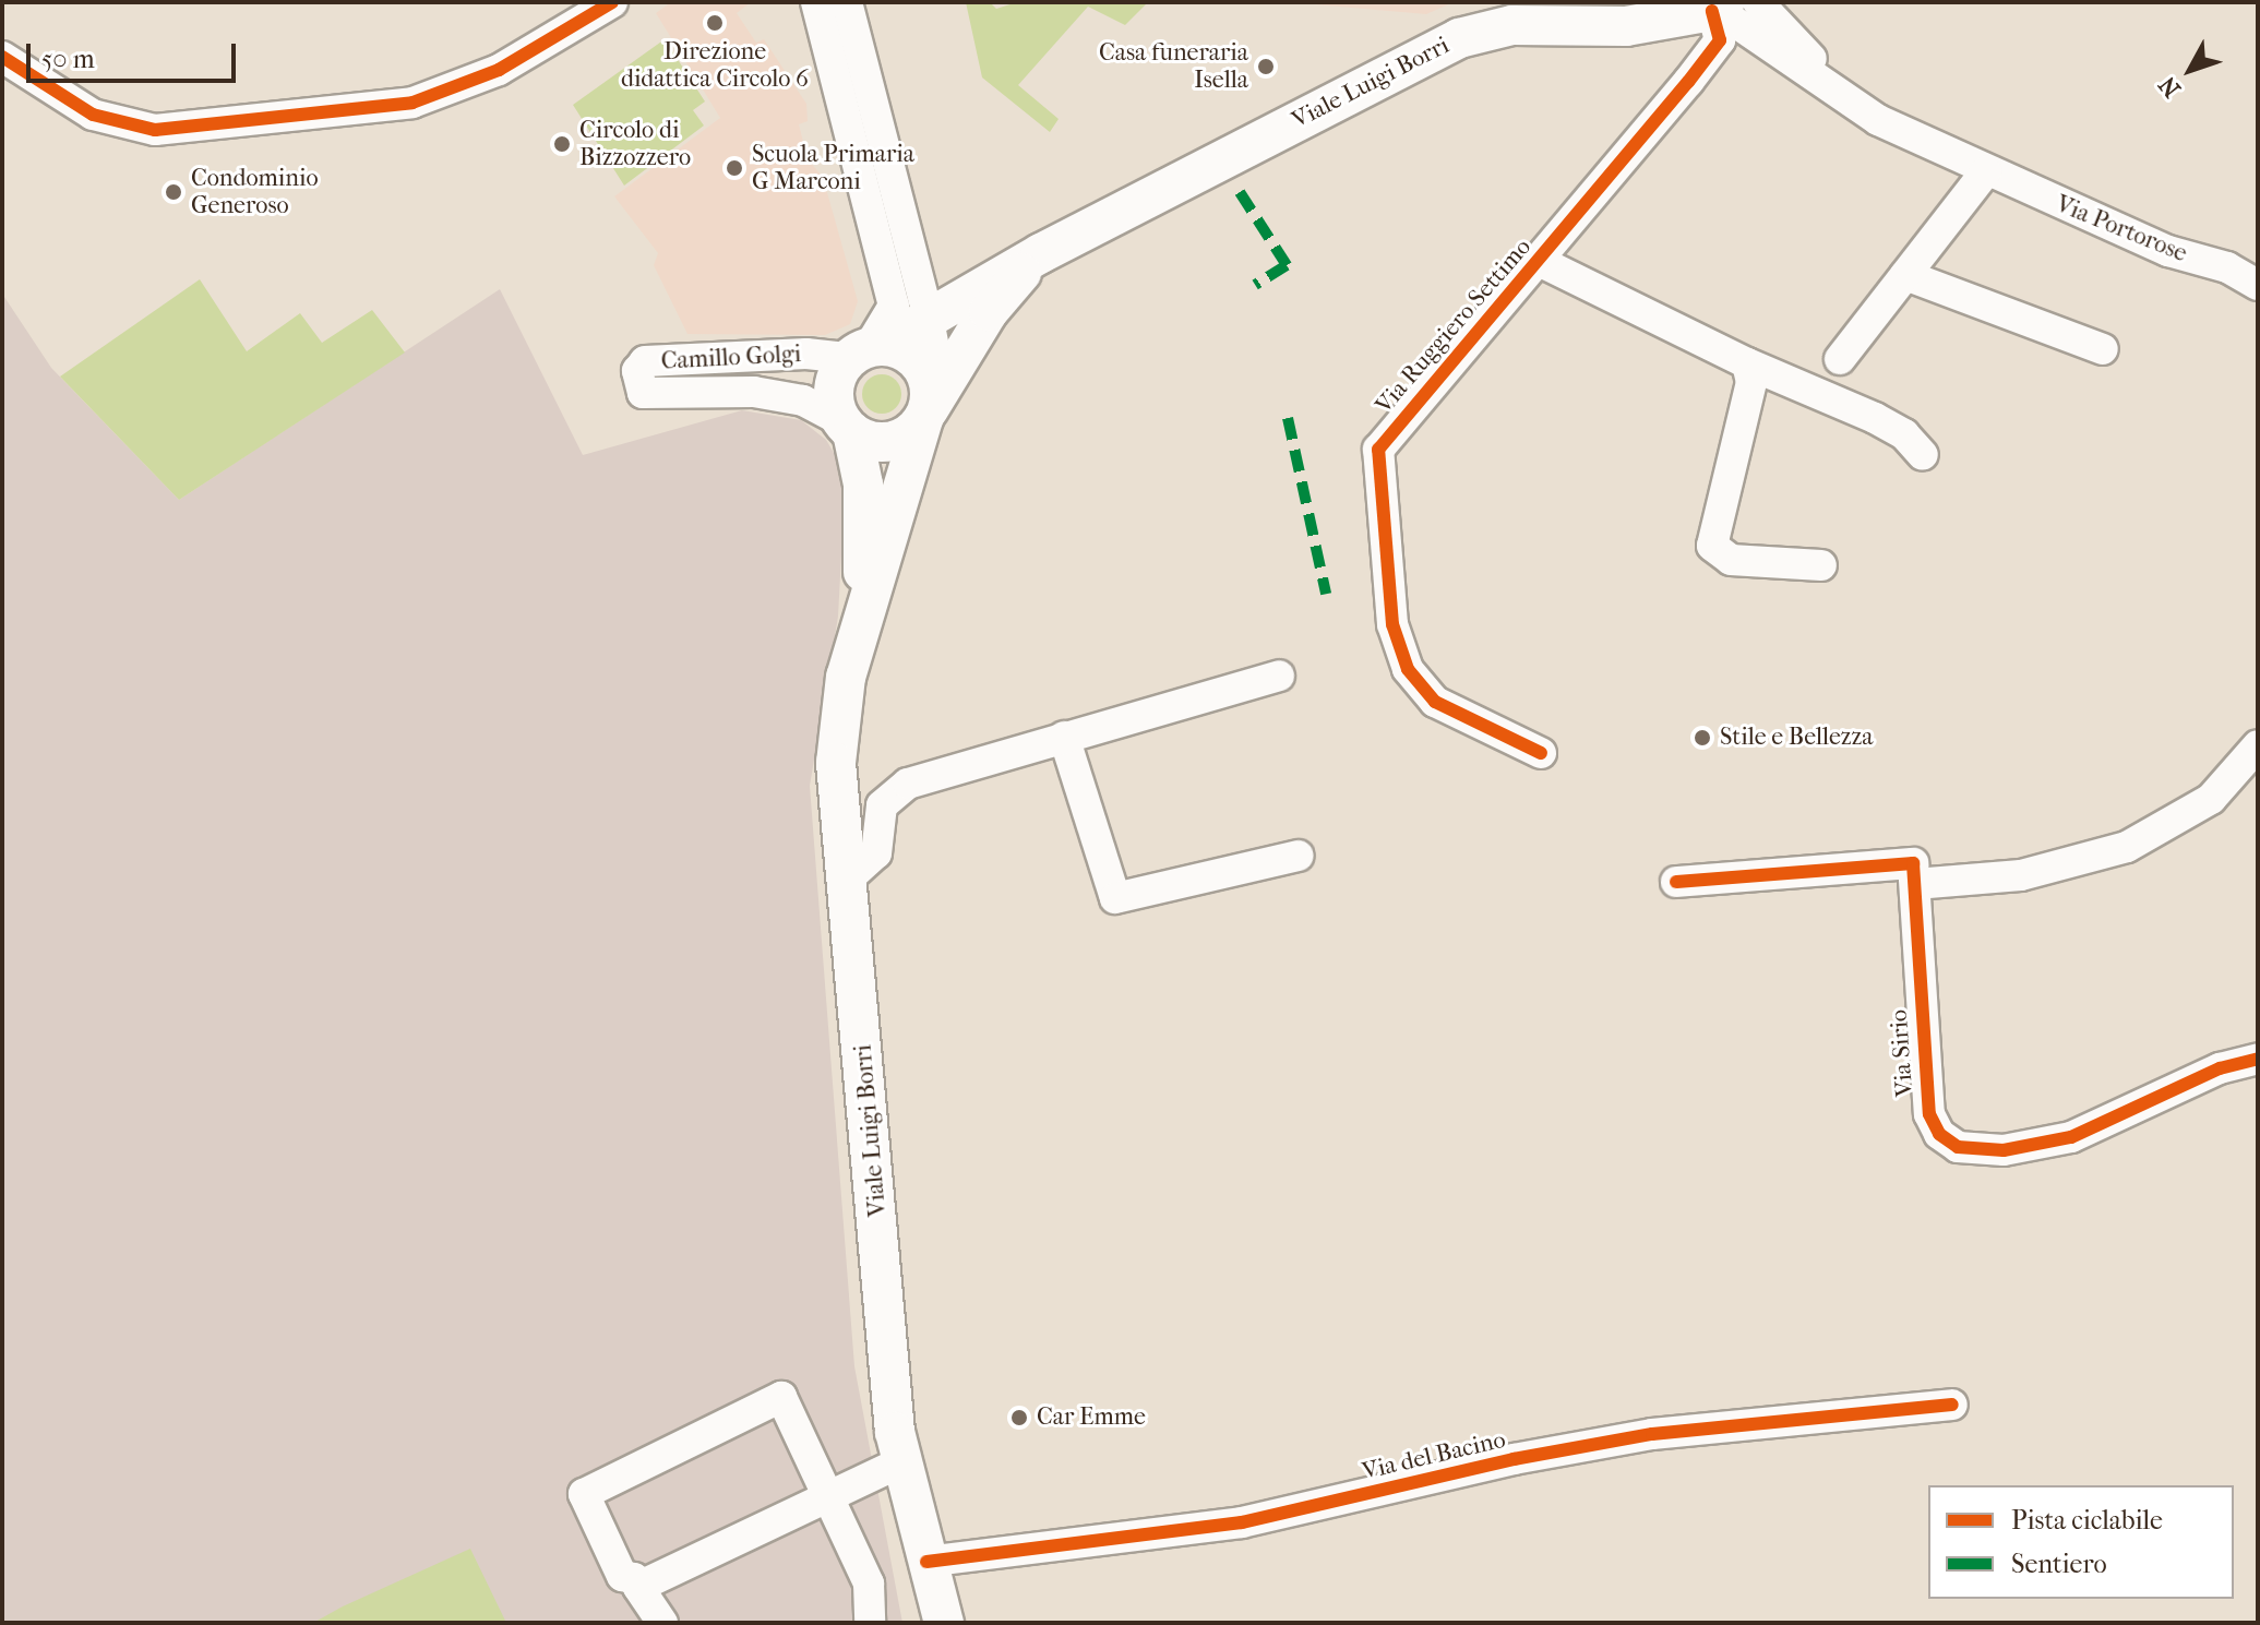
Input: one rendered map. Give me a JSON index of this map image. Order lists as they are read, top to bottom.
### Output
{
  "streets": {
    "main road": ["Viale Luigi Borri"],
    "street": [
      "Via Portorose",
      "Via Ruggiero Settimo",
      "Camillo Golgi",
      "Via Sirio",
      "Via del Bacino"
    ]
  },
  "crossings": [
    ["Viale Luigi Borri", "Via Portorose"],
    ["Viale Luigi Borri", "Via Ruggiero Settimo"],
    ["Viale Luigi Borri", "Camillo Golgi"],
    ["Viale Luigi Borri", "Via del Bacino"],
    ["Via Portorose", "Via Ruggiero Settimo"]
  ],
  "places": [
    "Direzione didattica Circolo 6",
    "Casa funeraria Isella",
    "Circolo di Bizzozzero",
    "Scuola Primaria G Marconi",
    "Condominio Generoso",
    "Stile e Bellezza",
    "Car Emme"
  ],
  "legend": ["Pista ciclabile", "Sentiero"],
  "scale_bar": "50 m",
  "north": "bottom left"
}
